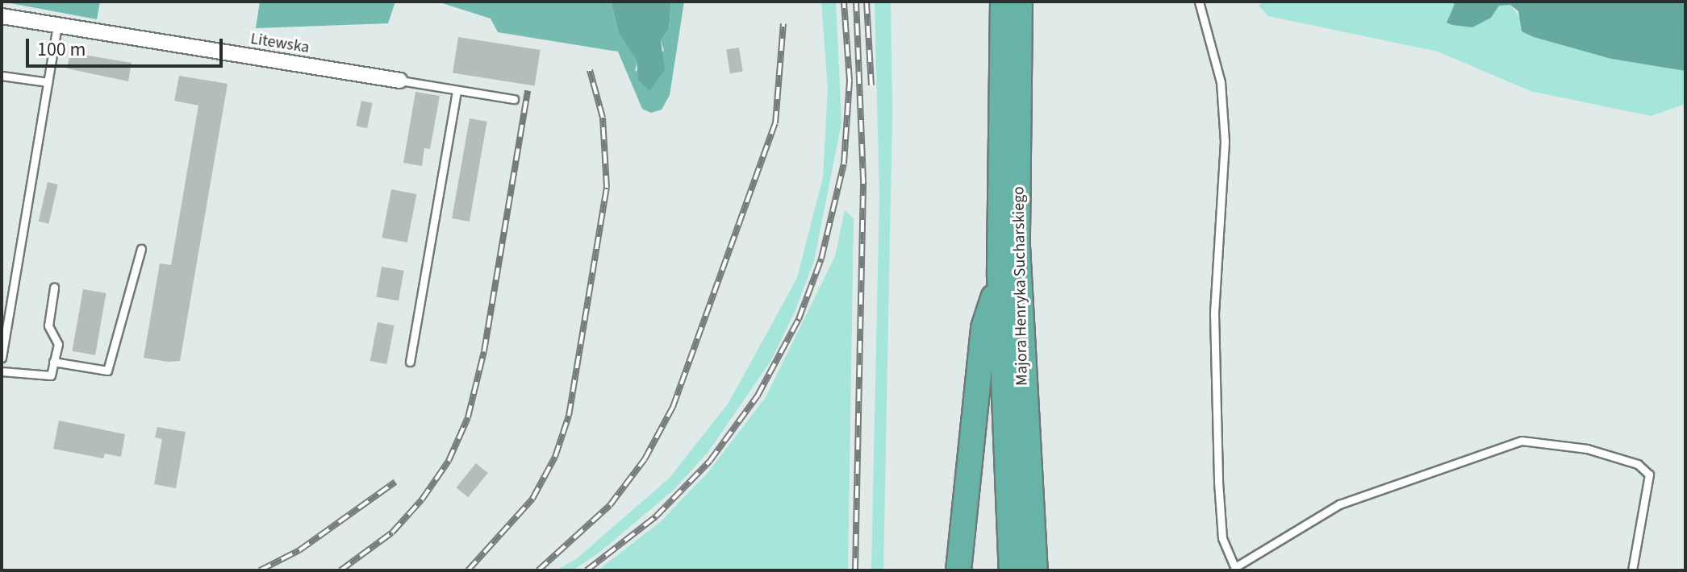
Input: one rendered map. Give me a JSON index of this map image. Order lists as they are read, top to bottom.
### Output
{
  "streets": {
    "highway": ["Majora Henryka Sucharskiego"],
    "street": ["Litewska"]
  },
  "scale_bar": "100 m"
}
